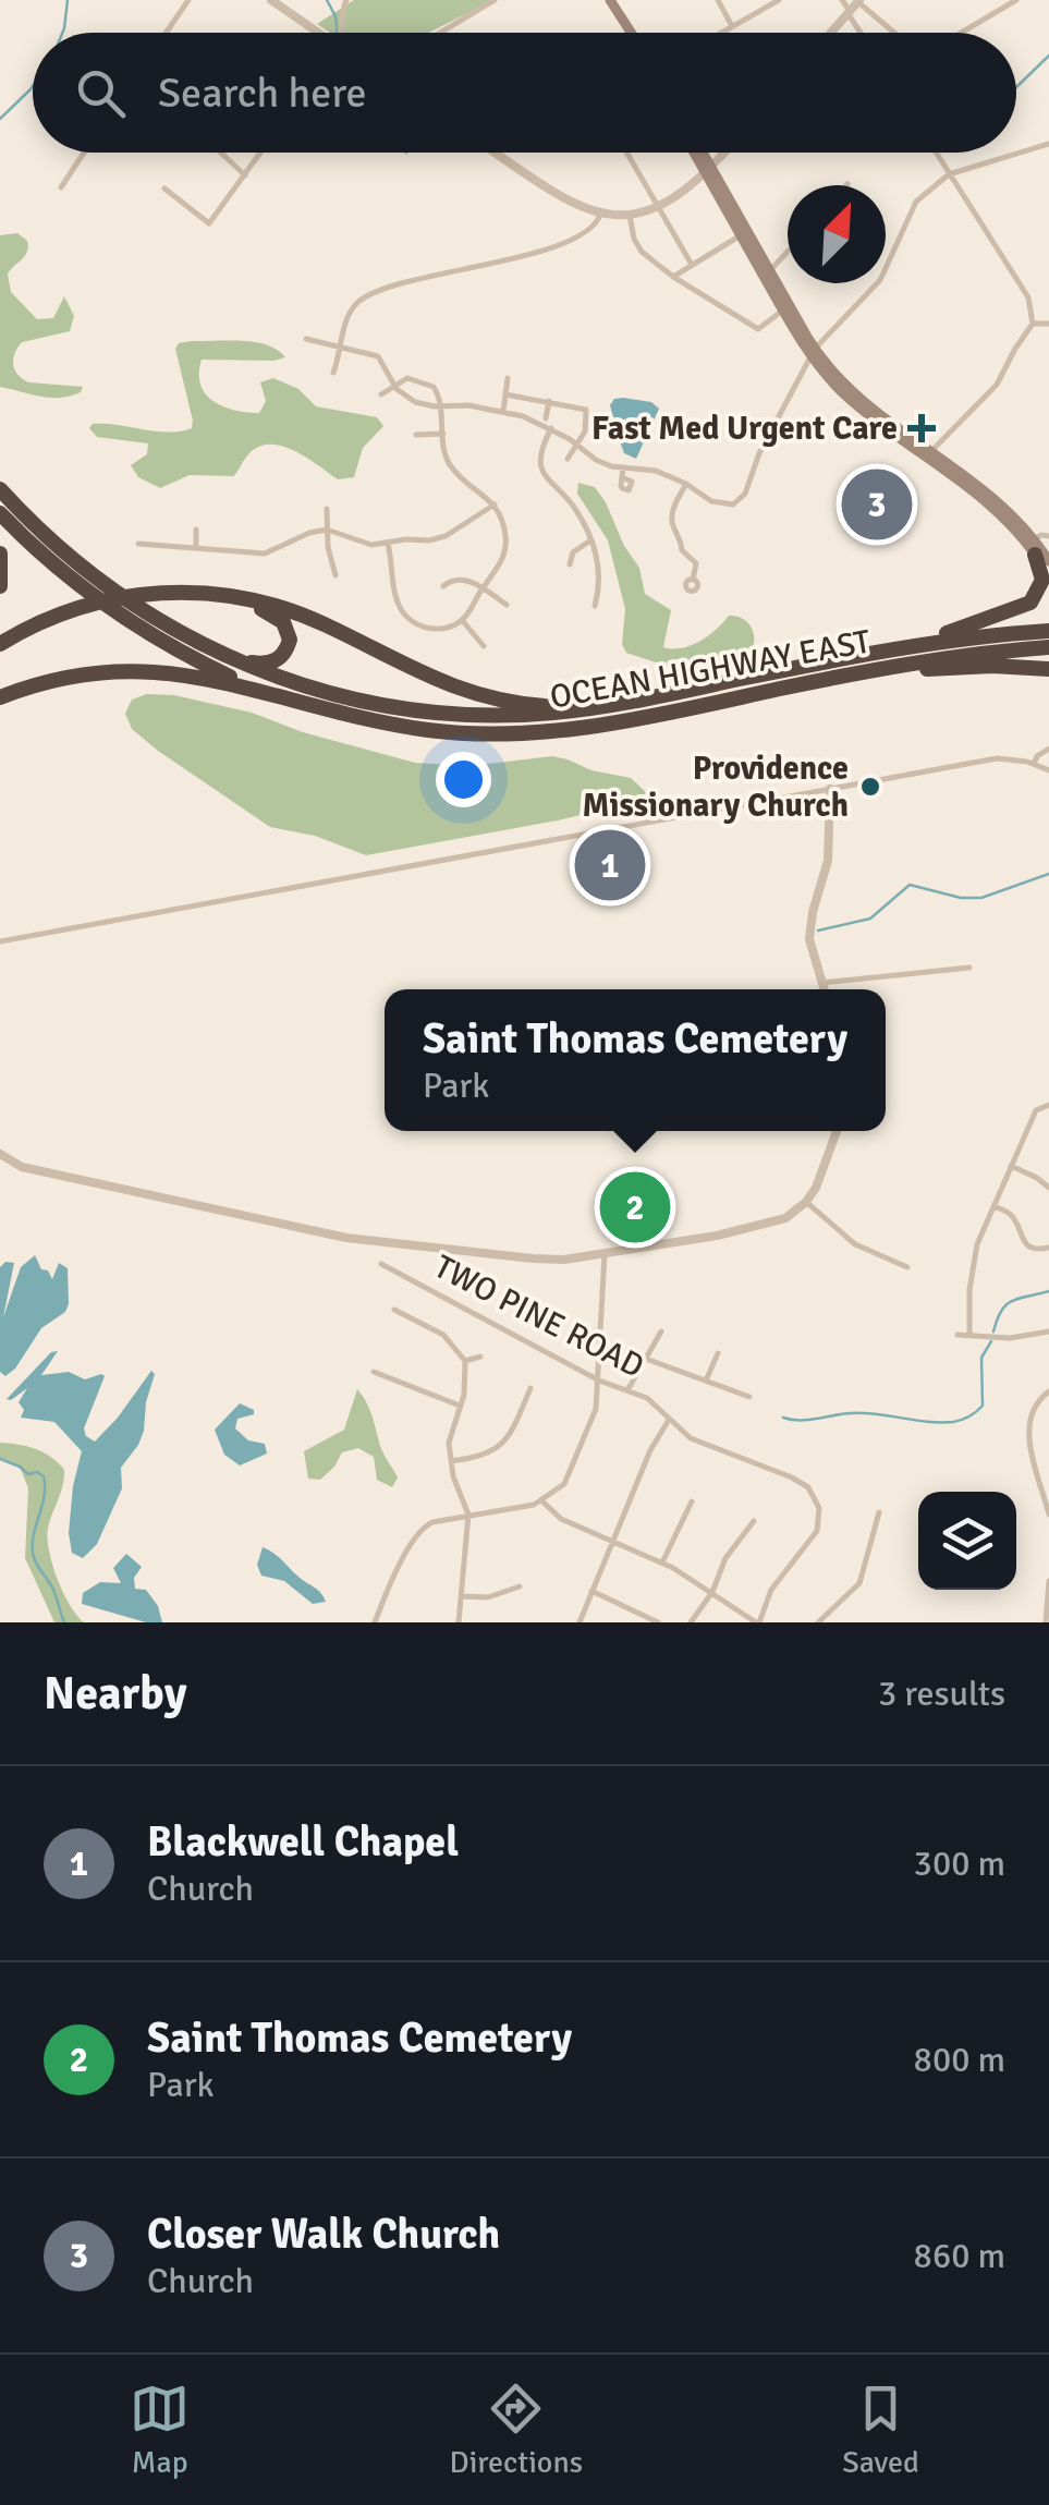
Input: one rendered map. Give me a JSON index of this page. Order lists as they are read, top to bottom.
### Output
{
  "streets": {
    "highway": ["OCEAN HIGHWAY EAST"],
    "street": ["TWO PINE ROAD"]
  },
  "places": {
    "health": ["Fast Med Urgent Care"],
    "other": ["Providence Missionary Church"]
  },
  "north": "top right",
  "page": {
    "search": "Search here",
    "pins": ["3", "1", "2"],
    "popup": ["Saint Thomas Cemetery", "Park"],
    "heading": ["Nearby", "3 results"],
    "list": [
      {
        "mark": "1",
        "name": "Blackwell Chapel",
        "note": "Church",
        "value": "300 m"
      },
      {
        "mark": "2",
        "name": "Saint Thomas Cemetery",
        "note": "Park",
        "value": "800 m"
      },
      {
        "mark": "3",
        "name": "Closer Walk Church",
        "note": "Church",
        "value": "860 m"
      }
    ],
    "nav": ["Map", "Directions", "Saved"]
  }
}
